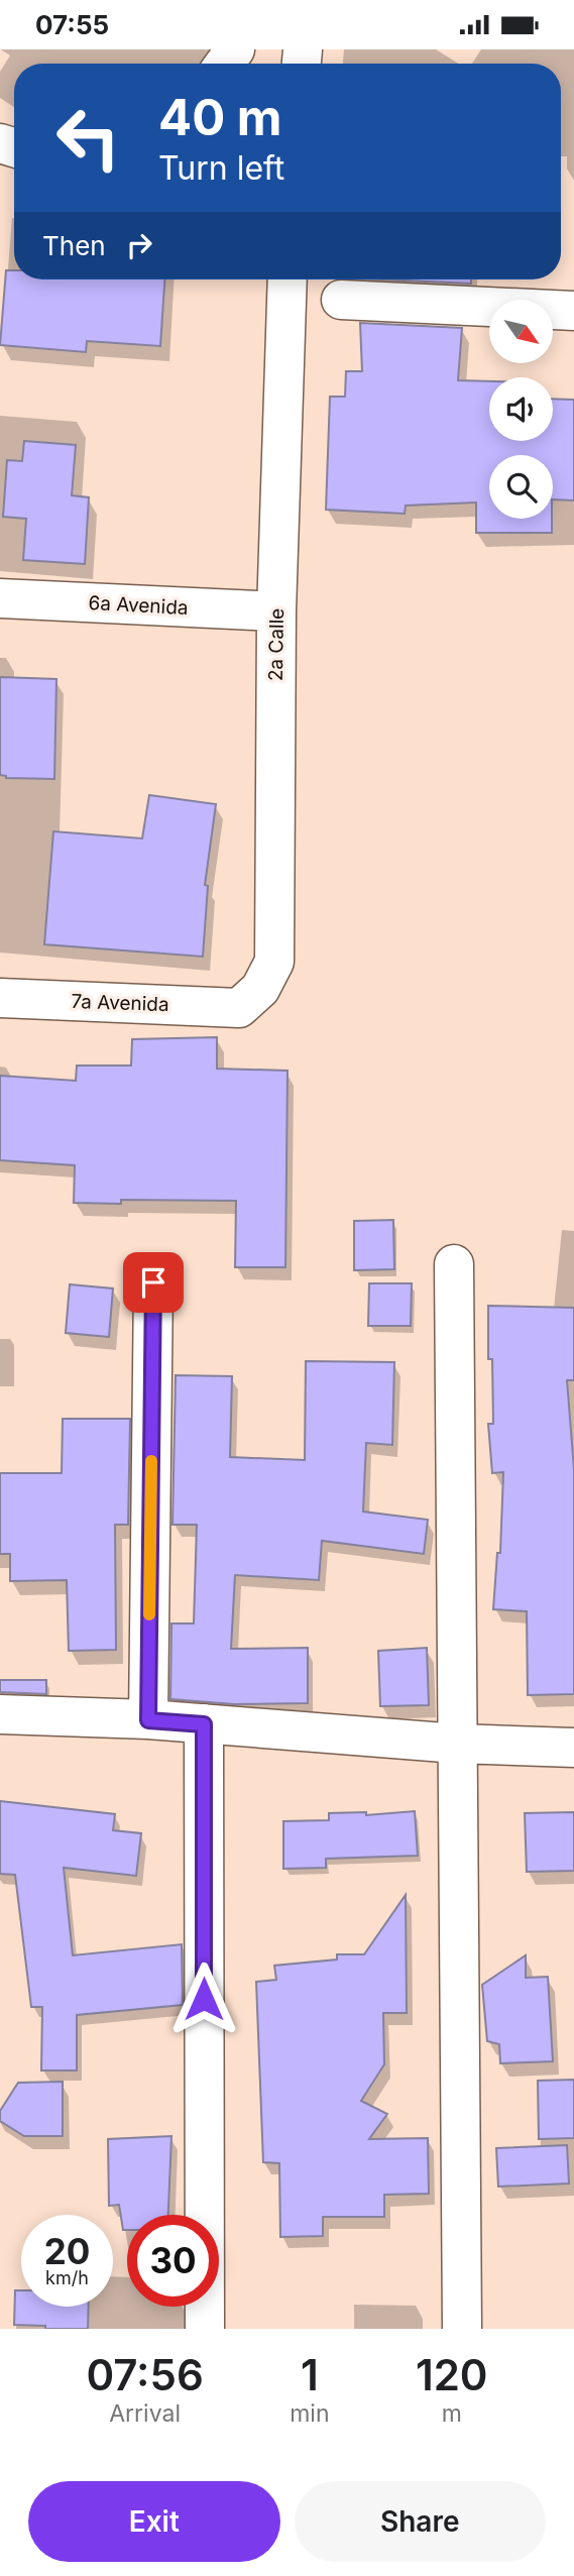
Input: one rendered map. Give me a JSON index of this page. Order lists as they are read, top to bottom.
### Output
{
  "streets": {
    "street": ["6a Avenida", "2a Calle", "7a Avenida"]
  },
  "crossings": [
    ["6a Avenida", "2a Calle"],
    ["2a Calle", "7a Avenida"]
  ],
  "north": "bottom right",
  "page": {
    "status": "07:55",
    "turn": ["40 m", "Turn left"],
    "then": "Then",
    "speed": "20 km/h",
    "limit": "30",
    "eta": [
      "07:56",
      "Arrival",
      "1",
      "min",
      "120",
      "m"
    ],
    "buttons": ["Exit", "Share"]
  }
}
